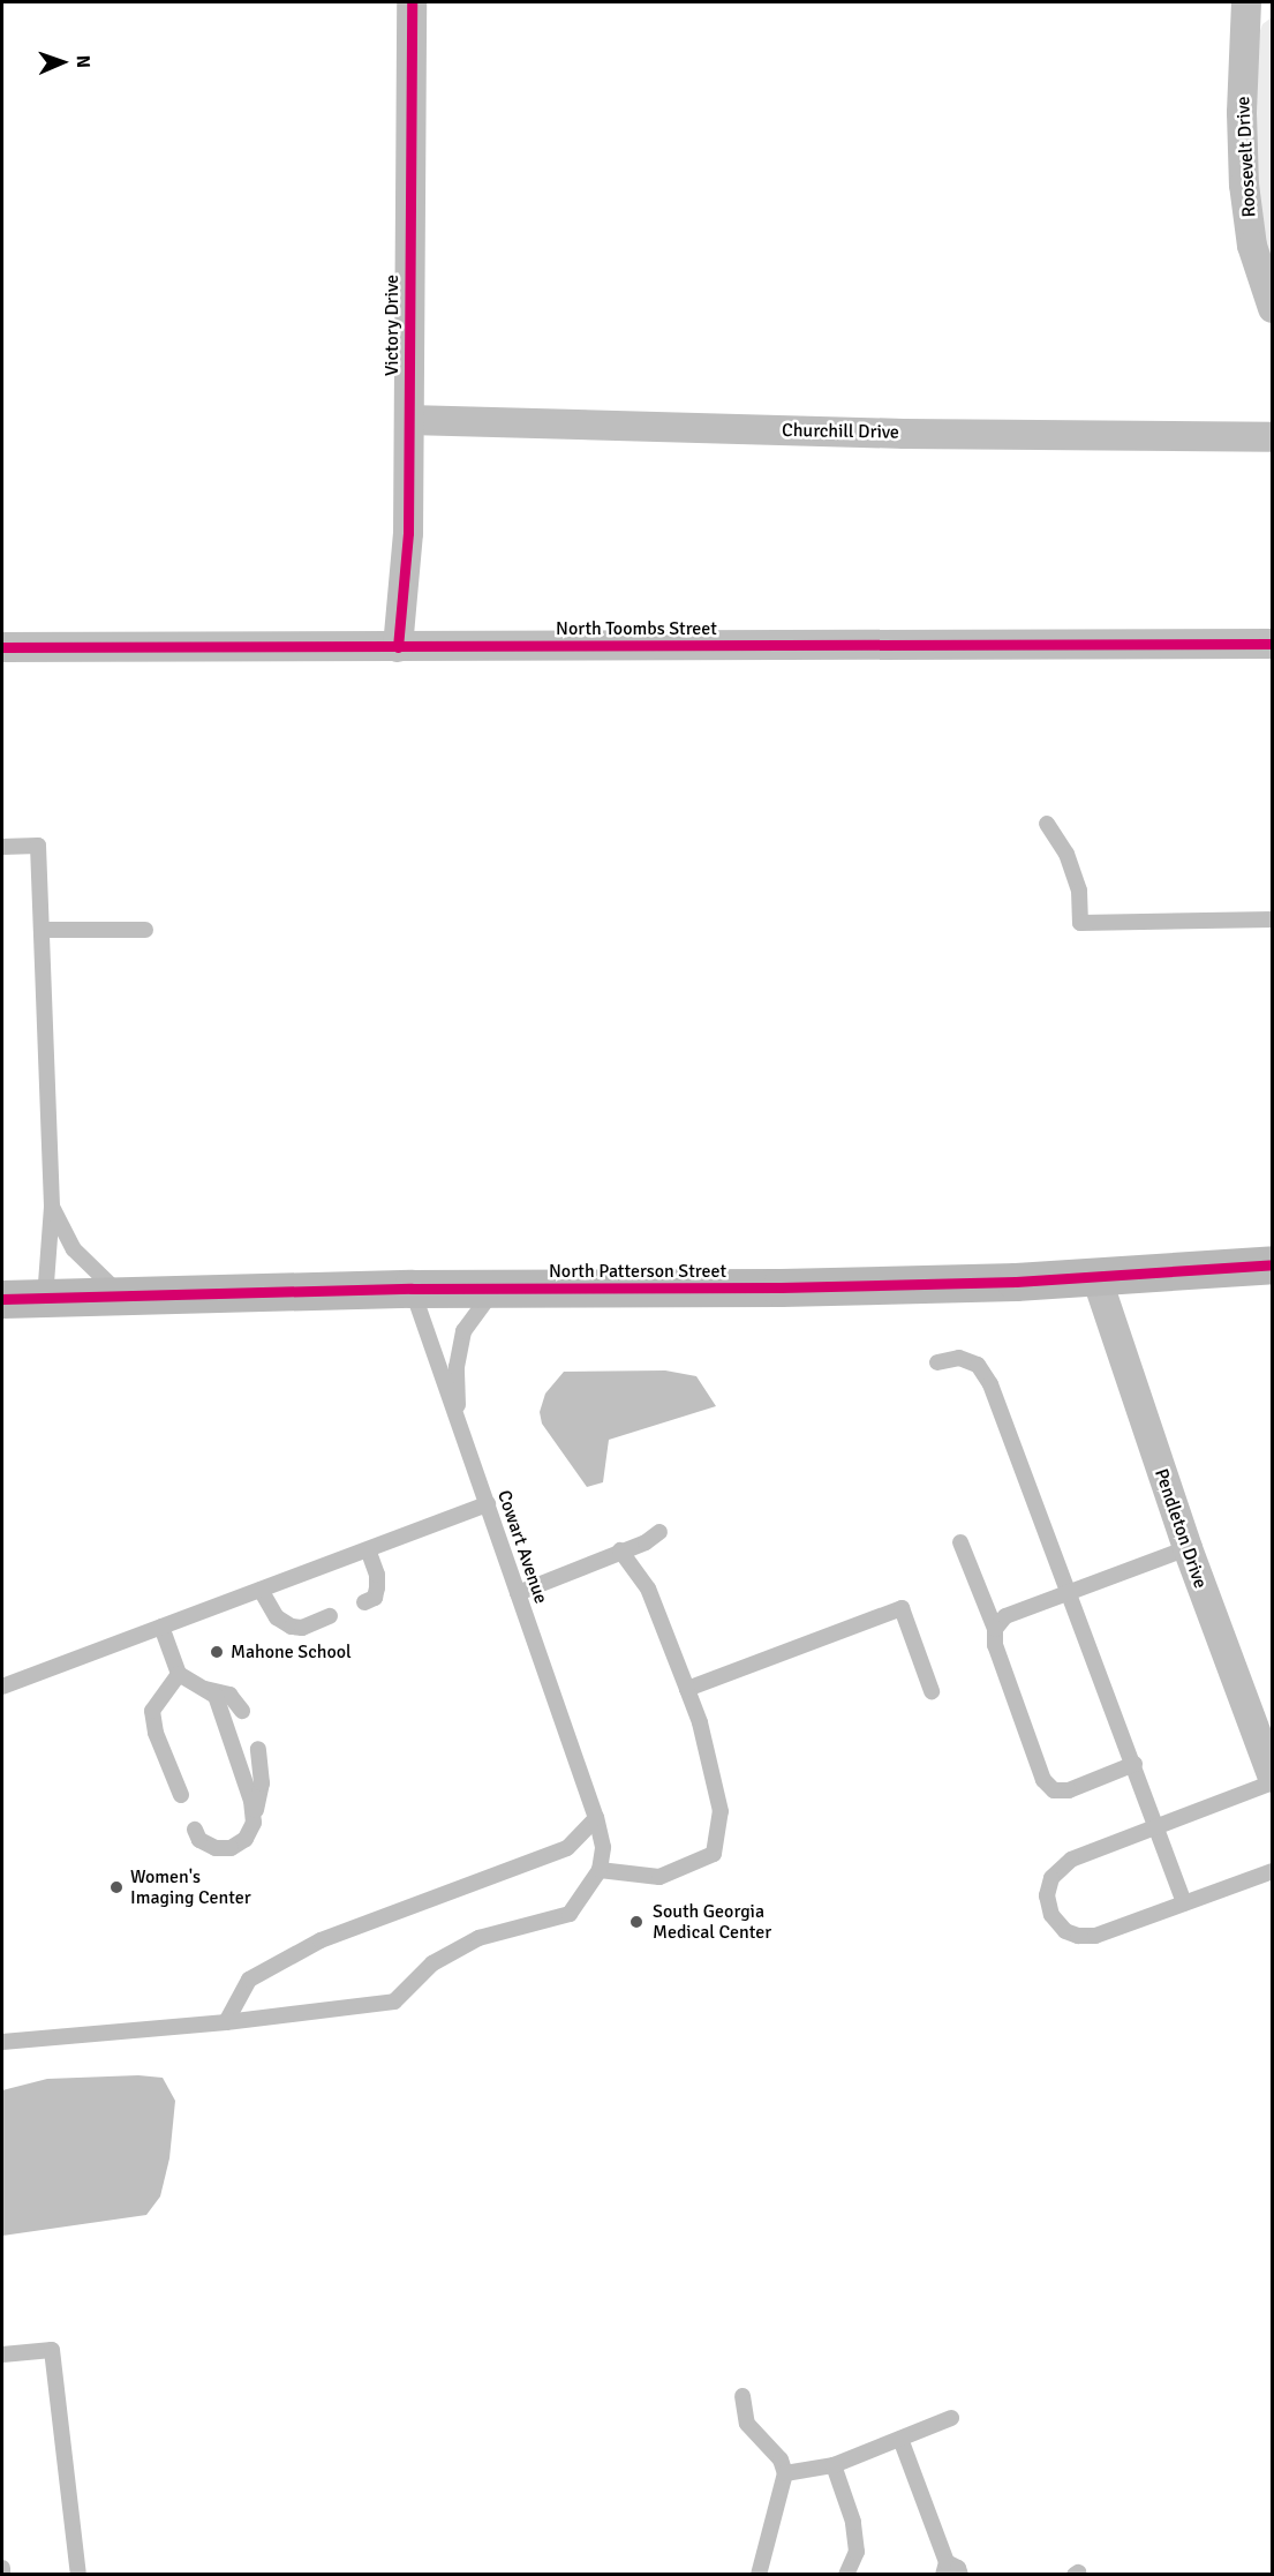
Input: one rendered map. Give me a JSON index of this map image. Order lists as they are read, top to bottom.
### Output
{
  "streets": {
    "main road": ["North Patterson Street"],
    "street": [
      "Roosevelt Drive",
      "Victory Drive",
      "Churchill Drive",
      "North Toombs Street",
      "Pendleton Drive"
    ],
    "lane": ["Cowart Avenue"]
  },
  "crossings": [
    ["Victory Drive", "Churchill Drive"],
    ["Victory Drive", "North Toombs Street"],
    ["North Patterson Street", "Pendleton Drive"],
    ["North Patterson Street", "Cowart Avenue"]
  ],
  "places": ["Mahone School", "Women's Imaging Center", "South Georgia Medical Center"],
  "north": "right"
}
